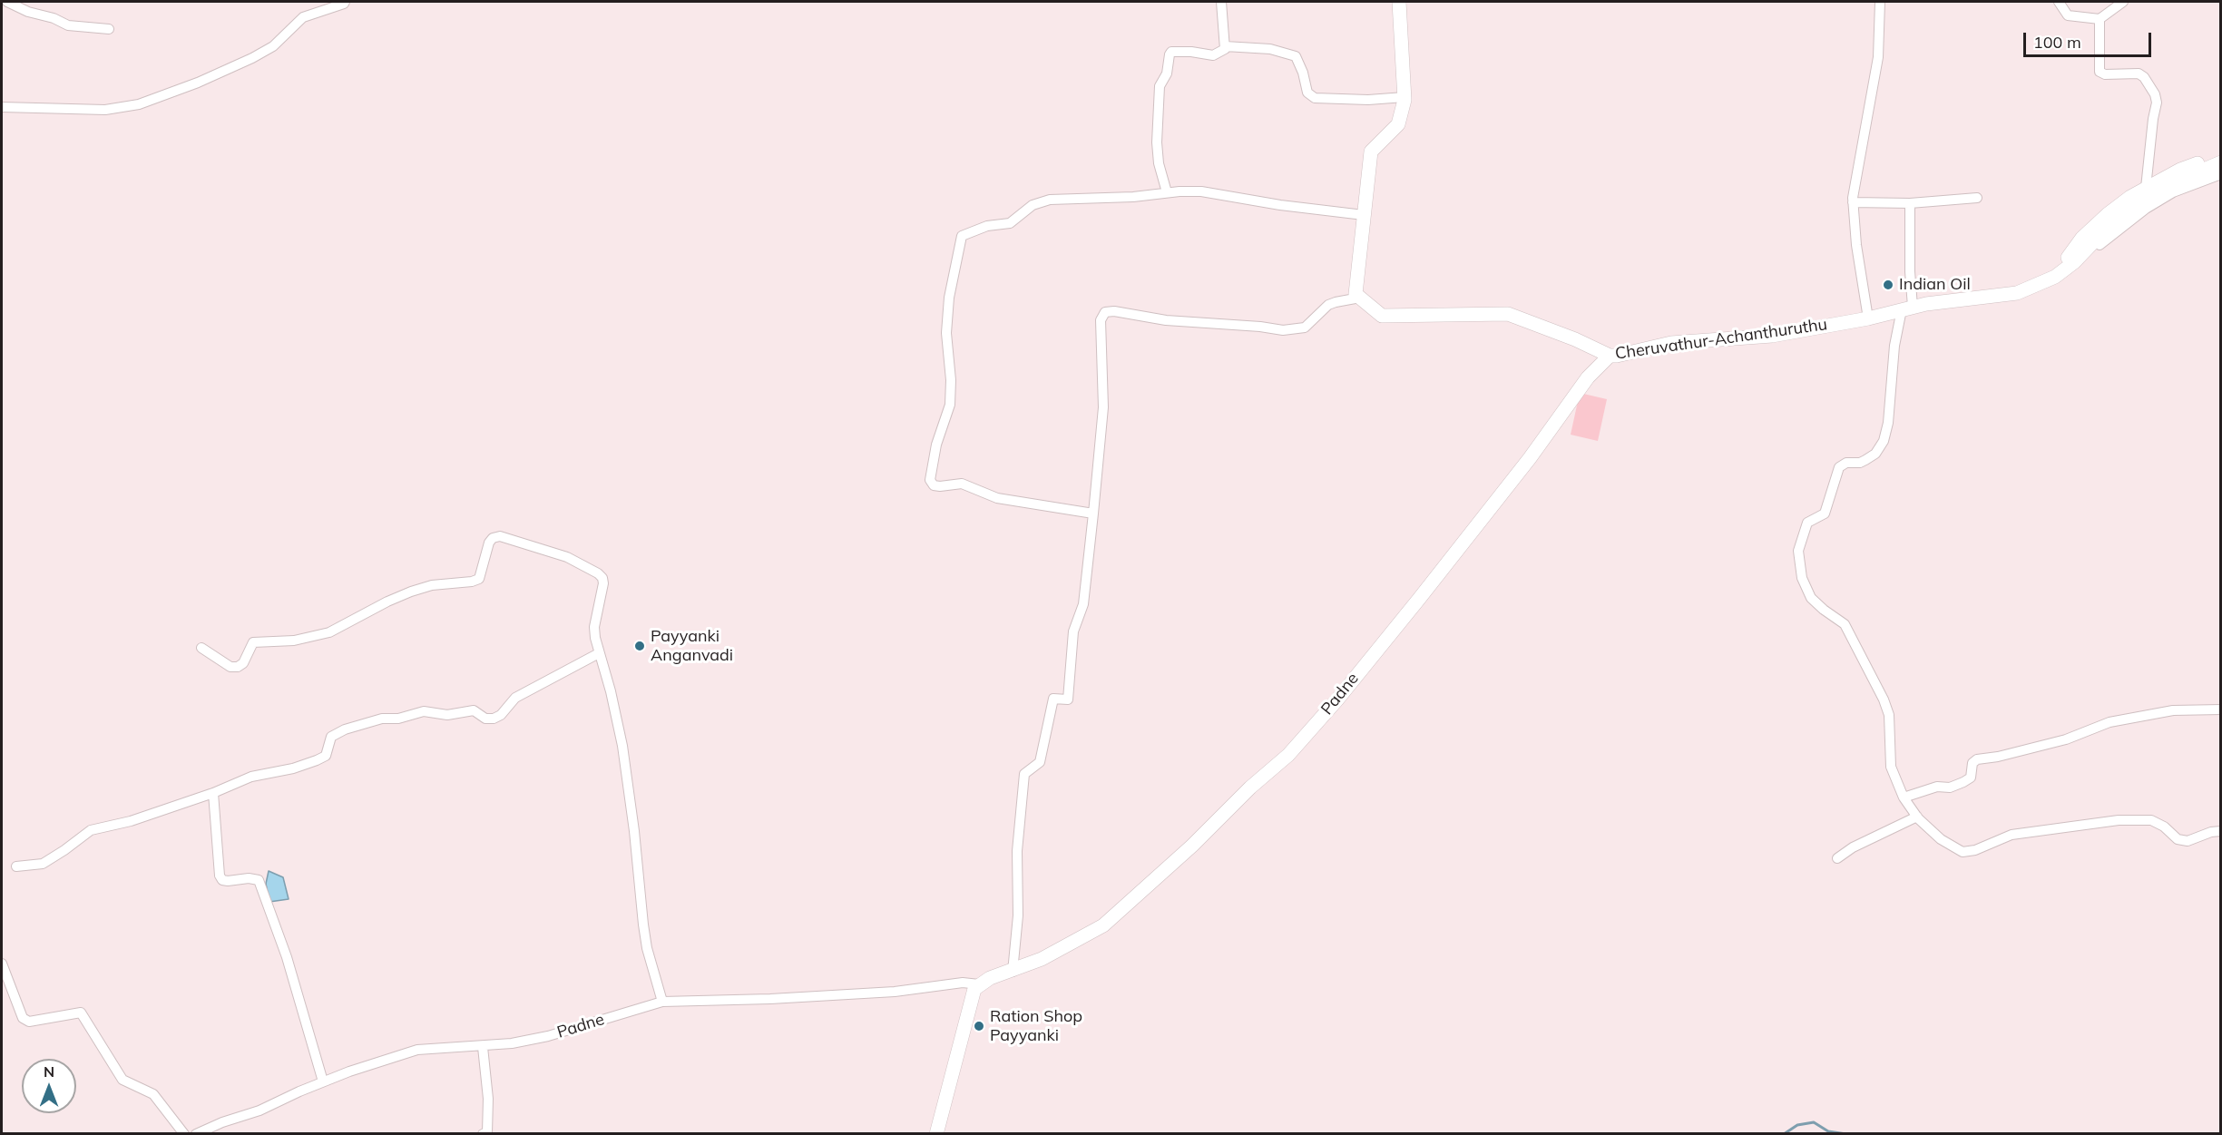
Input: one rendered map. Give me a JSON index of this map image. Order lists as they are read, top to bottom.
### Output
{
  "streets": {
    "main road": ["Cheruvathur-Achanthuruthu", "Padne"]
  },
  "crossings": [
    ["Cheruvathur-Achanthuruthu", "Padne"]
  ],
  "places": ["Indian Oil", "Payyanki Anganvadi", "Ration Shop Payyanki"],
  "scale_bar": "100 m",
  "north": "top"
}
